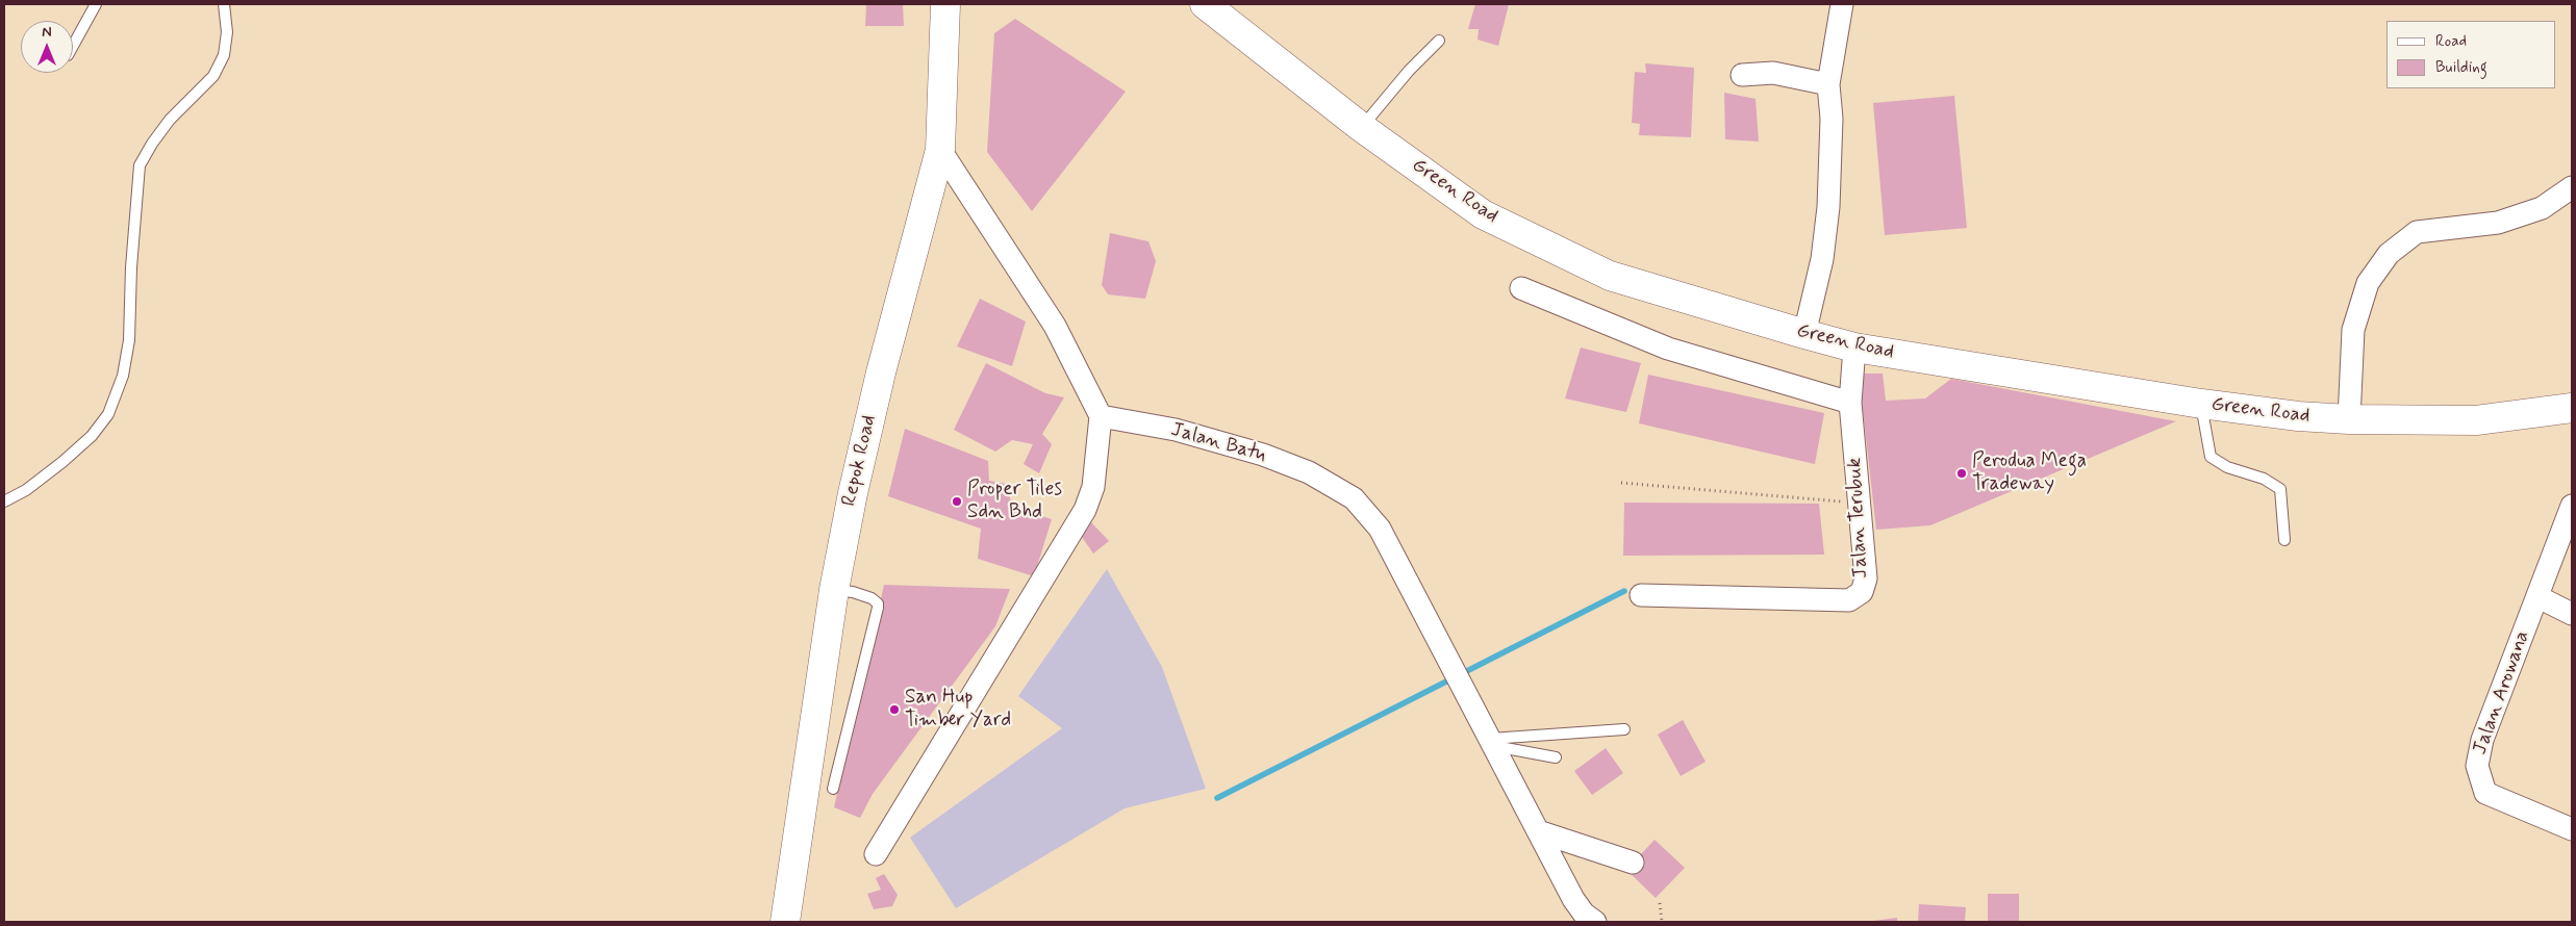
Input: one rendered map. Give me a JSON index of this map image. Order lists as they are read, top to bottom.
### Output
{
  "streets": {
    "main road": ["Green Road", "Repok Road"],
    "street": ["Jalan Batu", "Jalan Terubuk", "Jalan Arowana"]
  },
  "crossings": [
    ["Green Road", "Jalan Terubuk"]
  ],
  "places": ["Perodua Mega Tradeway", "Proper Tiles Sdn Bhd", "San Hup Timber Yard"],
  "legend": ["Road", "Building"],
  "north": "top"
}
